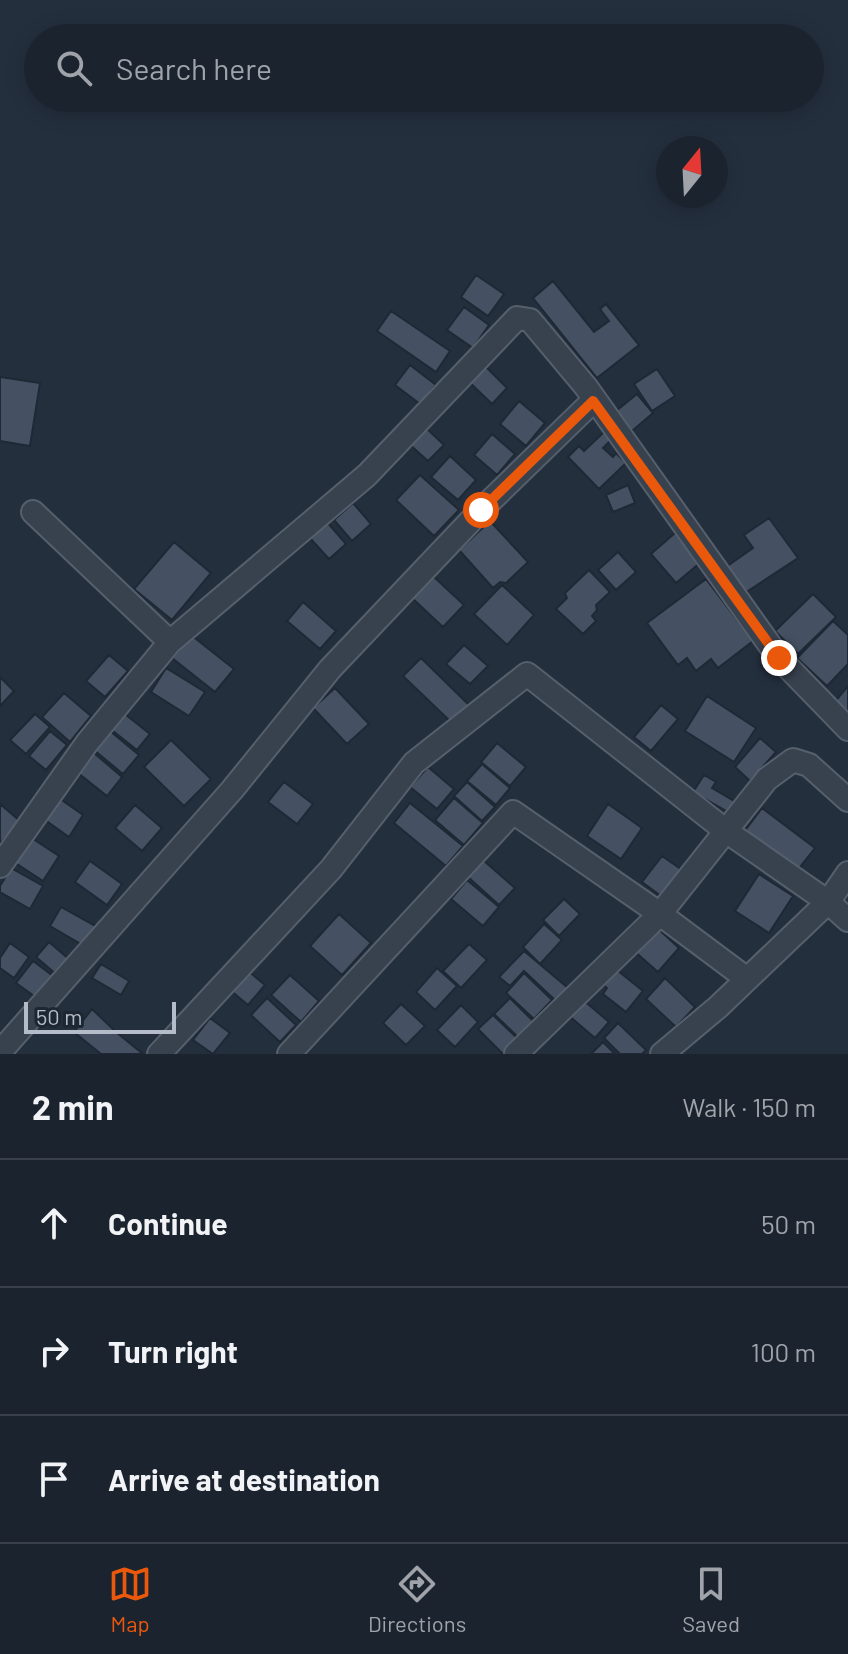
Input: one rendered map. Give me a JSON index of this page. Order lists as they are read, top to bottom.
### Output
{
  "scale_bar": "50 m",
  "north": "top",
  "page": {
    "search": "Search here",
    "scale": "50 m",
    "heading": ["2 min", "Walk · 150 m"],
    "list": [
      ["Continue", "50 m"],
      ["Turn right", "100 m"],
      "Arrive at destination"
    ],
    "nav": ["Map", "Directions", "Saved"]
  }
}
